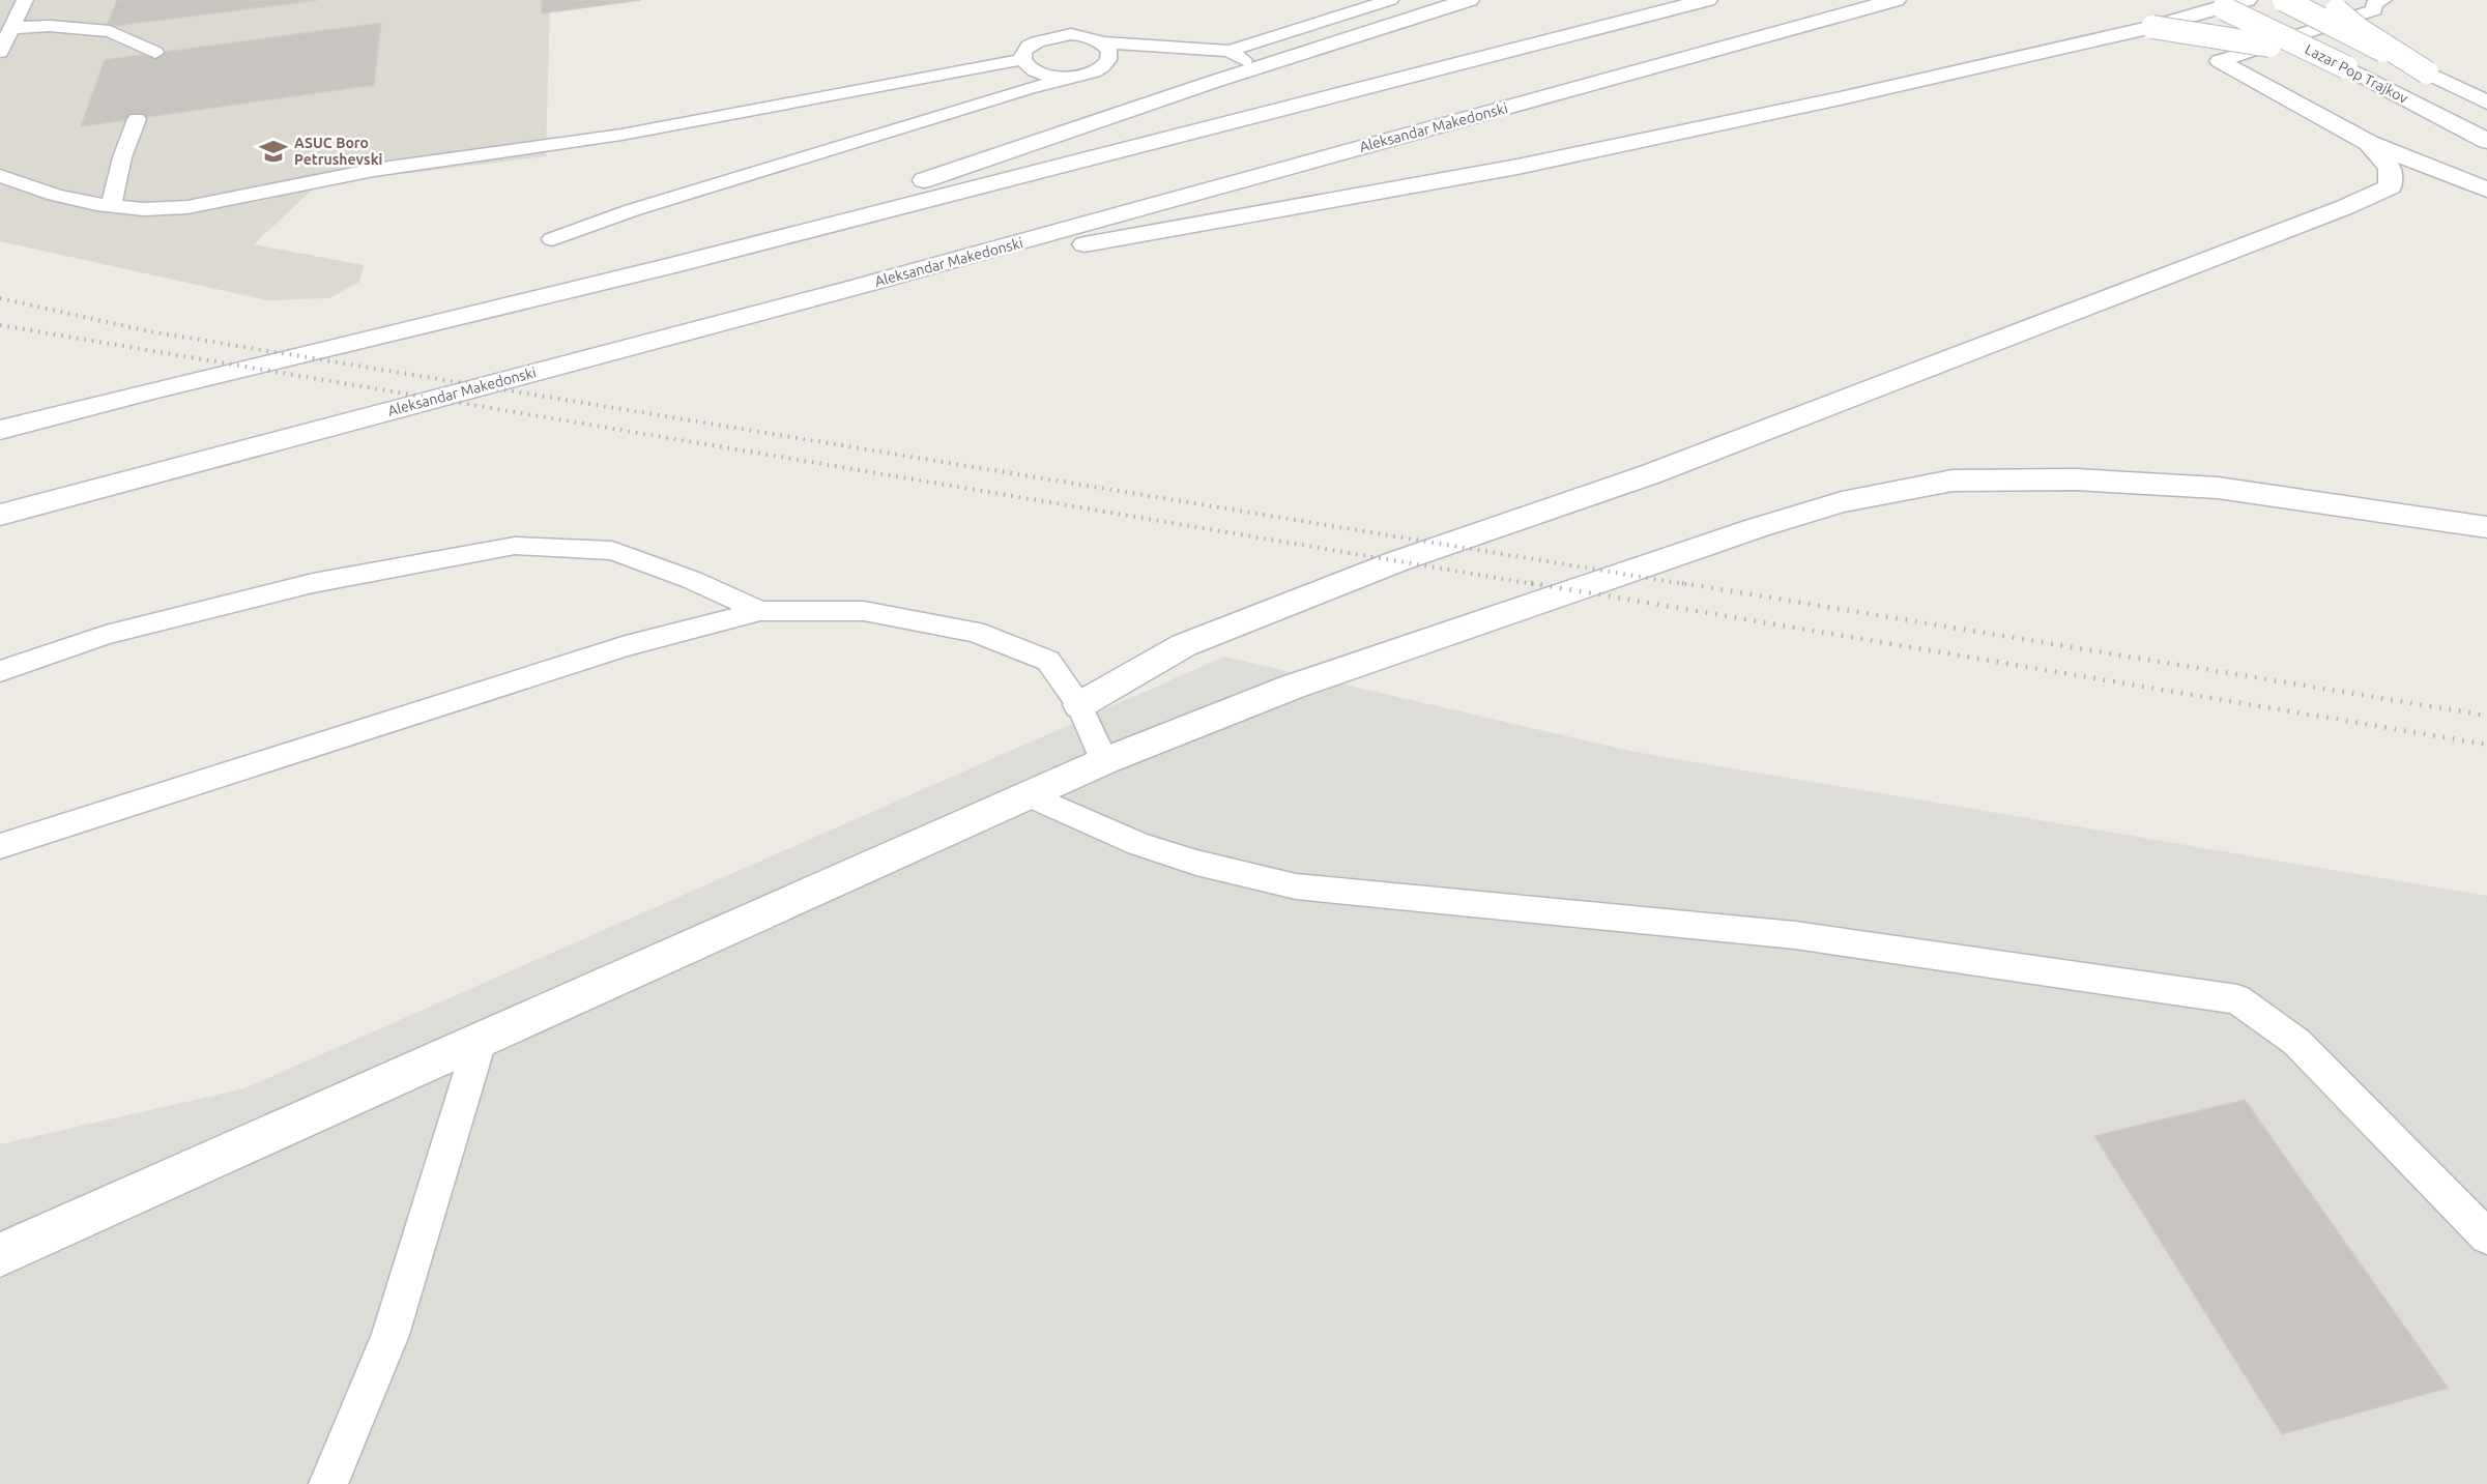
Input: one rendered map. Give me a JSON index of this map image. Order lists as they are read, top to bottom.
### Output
{
  "streets": {
    "street": ["Lazar Pop Trajkov", "Aleksandar Makedonski"]
  },
  "places": {
    "school or university": ["ASUC Boro Petrushevski"]
  }
}
